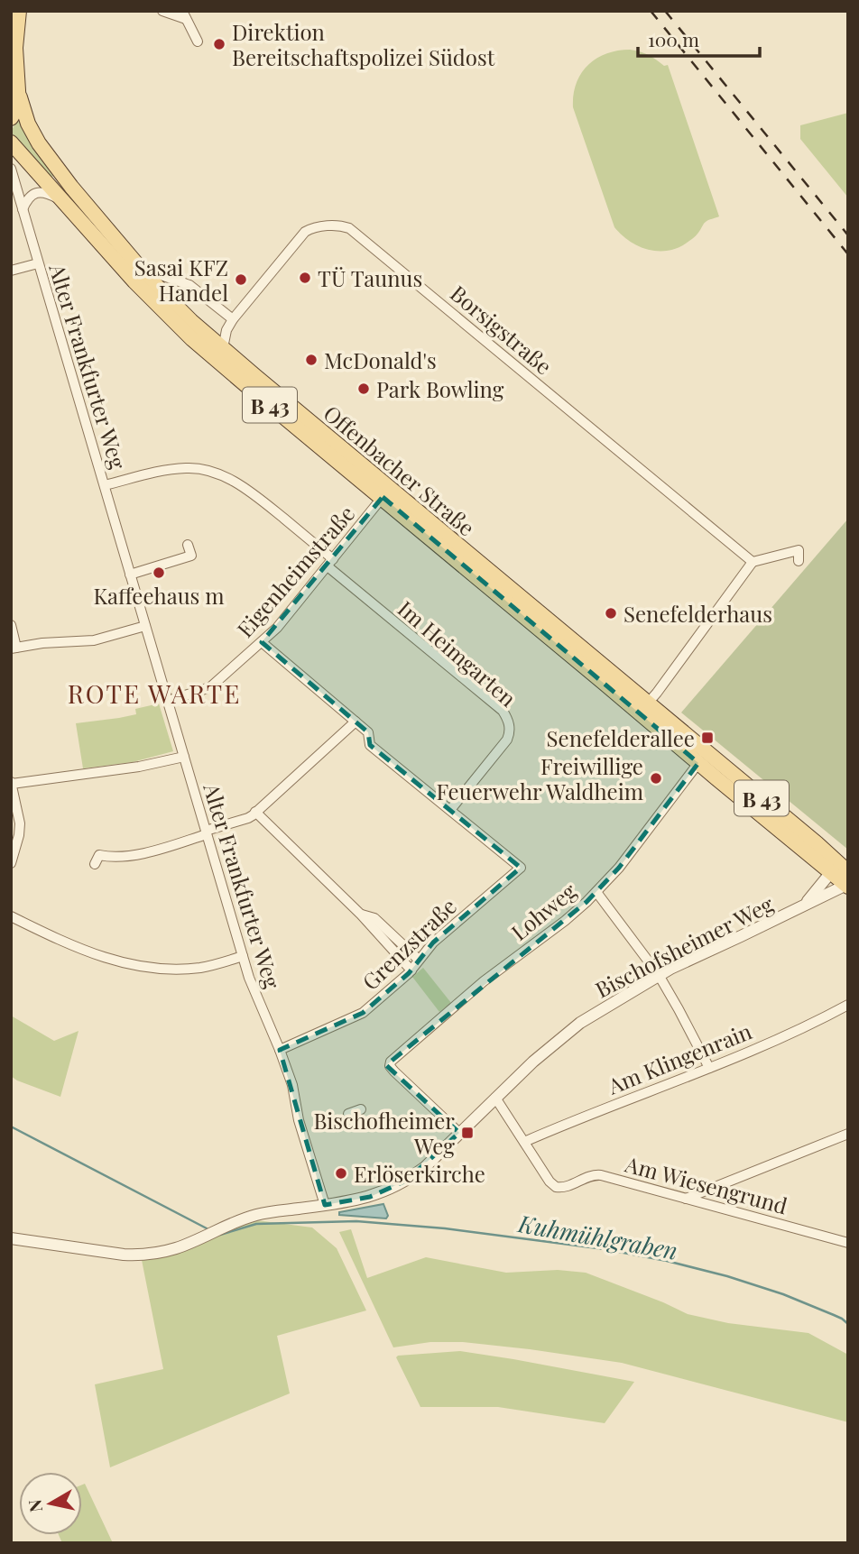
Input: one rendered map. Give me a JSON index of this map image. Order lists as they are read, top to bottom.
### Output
{
  "streets": {
    "main road": ["B 43", "Offenbacher Straße"],
    "street": [
      "Borsigstraße",
      "Alter Frankfurter Weg",
      "Eigenheimstraße",
      "Im Heimgarten",
      "Lohweg",
      "Grenzstraße",
      "Bischofsheimer Weg",
      "Am Klingenrain",
      "Am Wiesengrund"
    ]
  },
  "crossings": [
    ["Borsigstraße", "Offenbacher Straße"],
    ["Alter Frankfurter Weg", "Eigenheimstraße"],
    ["Alter Frankfurter Weg", "Im Heimgarten"],
    ["Alter Frankfurter Weg", "Grenzstraße"],
    ["Alter Frankfurter Weg", "Bischofsheimer Weg"],
    ["B 43", "Offenbacher Straße"],
    ["B 43", "Lohweg"],
    ["B 43", "Bischofsheimer Weg"],
    ["Offenbacher Straße", "Eigenheimstraße"],
    ["Eigenheimstraße", "Im Heimgarten"],
    ["Im Heimgarten", "Grenzstraße"],
    ["Lohweg", "Bischofsheimer Weg"],
    ["Am Klingenrain", "Am Wiesengrund"]
  ],
  "districts": ["ROTE WARTE"],
  "water": ["Kuhmühlgraben"],
  "places": {
    "other": [
      "Direktion Bereitschaftspolizei Südost",
      "TÜ Taunus",
      "Sasai KFZ Handel",
      "McDonald's",
      "Park Bowling",
      "Kaffeehaus m",
      "Senefelderhaus",
      "Freiwillige Feuerwehr Waldheim",
      "Erlöserkirche"
    ],
    "transit": ["Senefelderallee", "Bischofheimer Weg"]
  },
  "scale_bar": "100 m",
  "north": "left"
}
